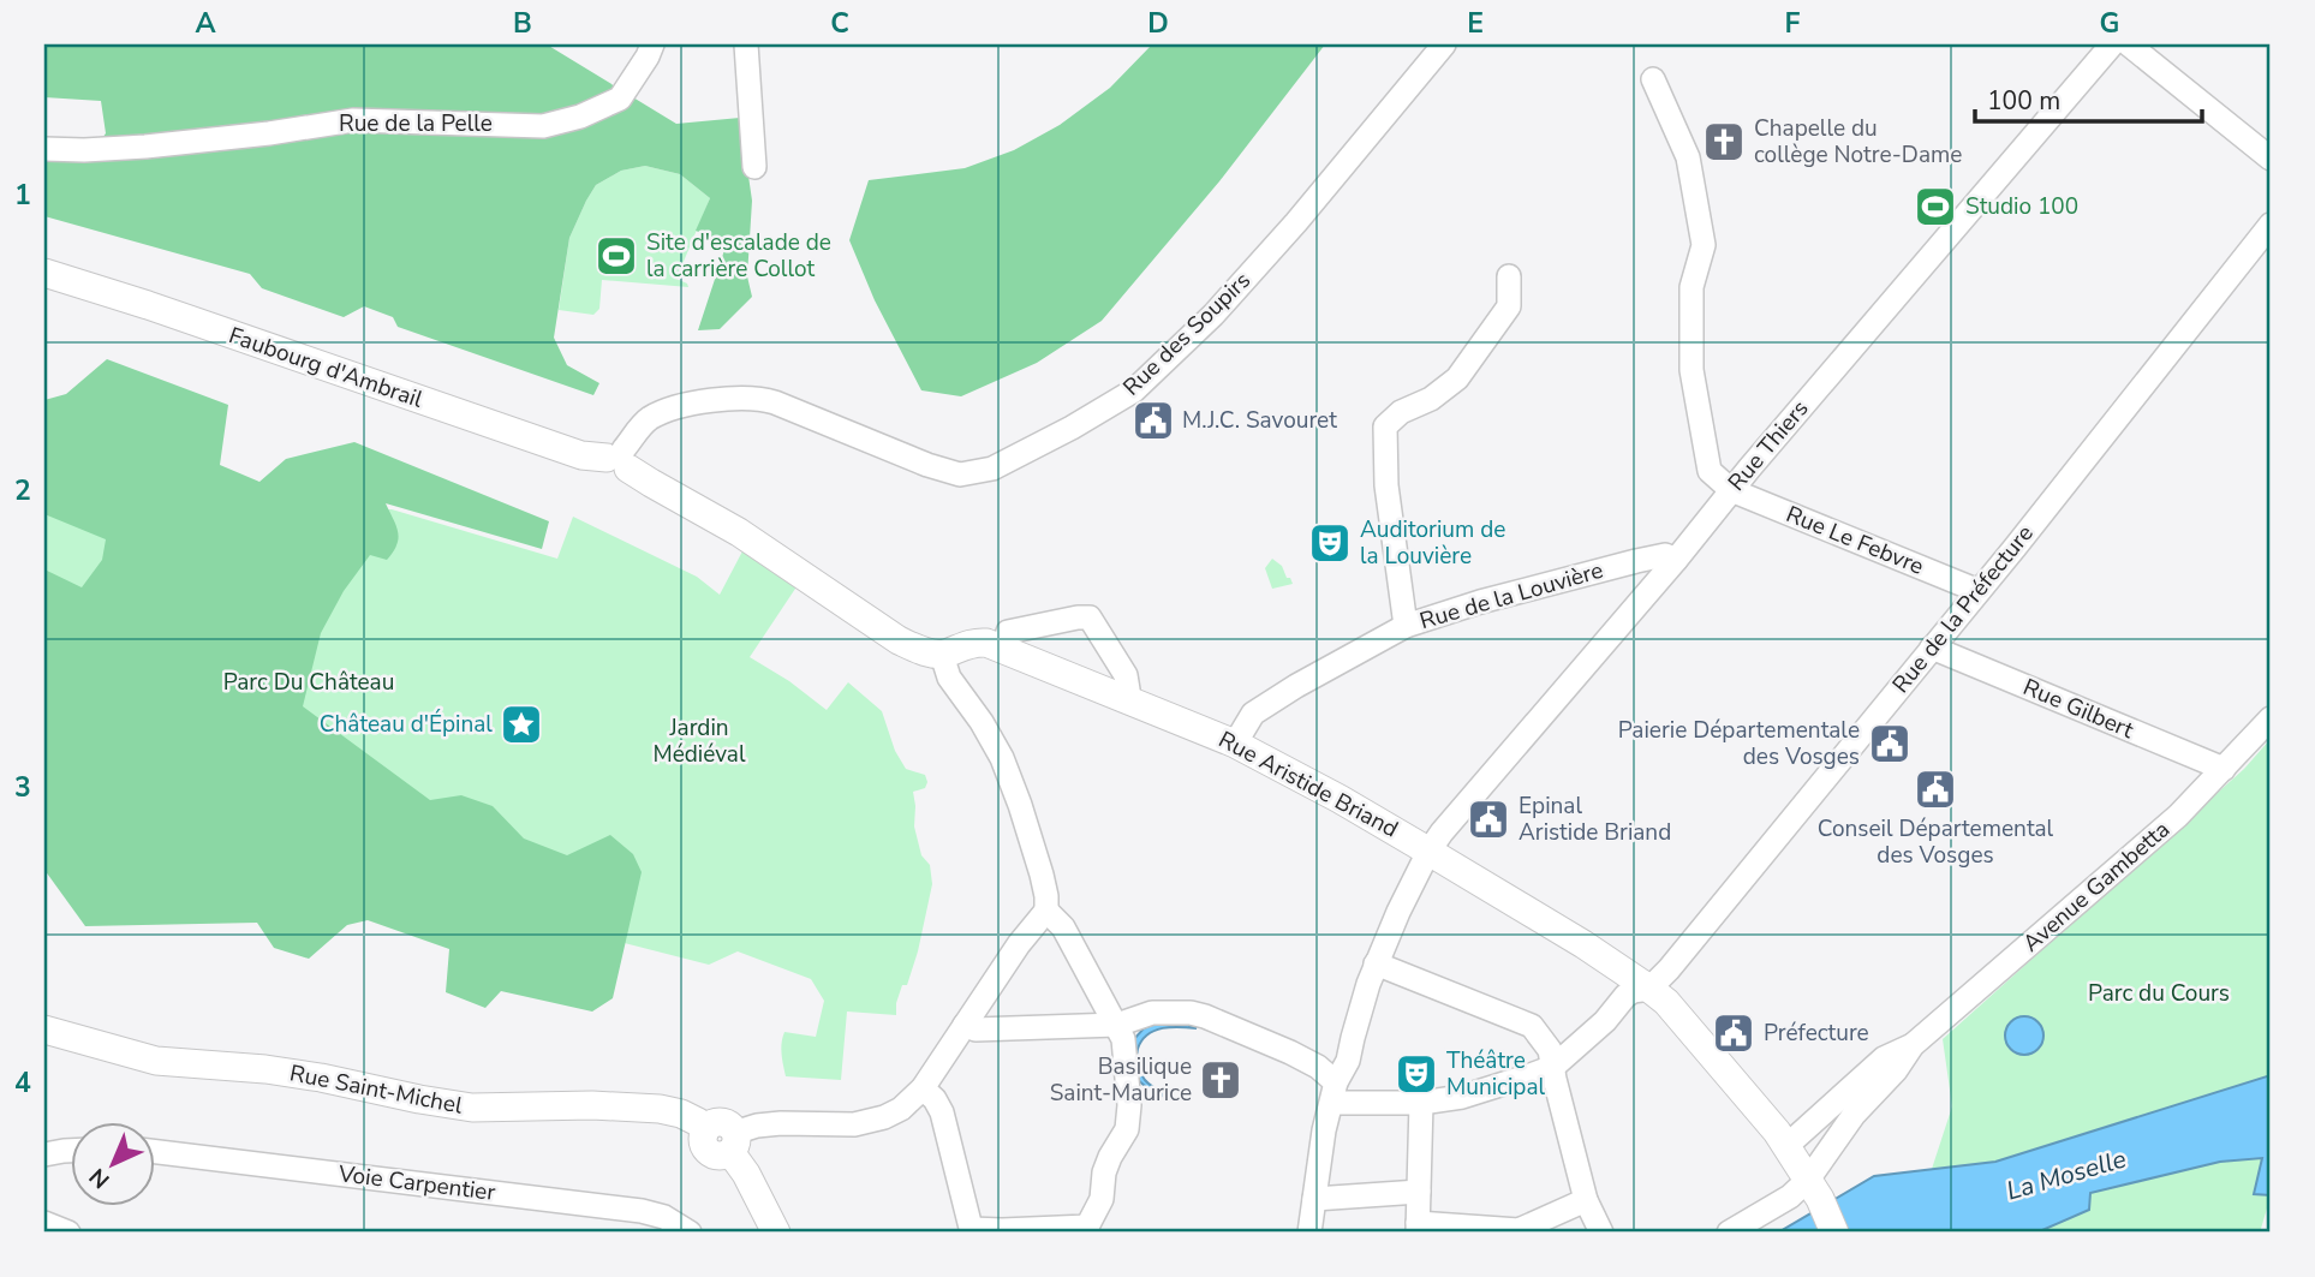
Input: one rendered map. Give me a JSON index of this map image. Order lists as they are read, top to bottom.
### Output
{
  "streets": {
    "main road": ["Faubourg d'Ambrail", "Rue Aristide Briand", "Rue Saint-Michel"],
    "street": [
      "Rue de la Pelle",
      "Rue des Soupirs",
      "Rue Thiers",
      "Rue Le Febvre",
      "Rue de la Louvière",
      "Rue de la Préfecture",
      "Rue Gilbert",
      "Avenue Gambetta",
      "Voie Carpentier"
    ]
  },
  "crossings": [
    ["Rue des Soupirs", "Faubourg d'Ambrail"],
    ["Faubourg d'Ambrail", "Rue Aristide Briand"],
    ["Rue Thiers", "Rue Le Febvre"],
    ["Rue Thiers", "Rue de la Louvière"],
    ["Rue Thiers", "Rue Aristide Briand"],
    ["Rue Le Febvre", "Rue de la Préfecture"],
    ["Rue de la Louvière", "Rue Aristide Briand"],
    ["Rue de la Préfecture", "Rue Gilbert"],
    ["Rue de la Préfecture", "Rue Aristide Briand"],
    ["Rue Gilbert", "Avenue Gambetta"],
    ["Rue Aristide Briand", "Avenue Gambetta"]
  ],
  "water": ["La Moselle"],
  "parks": ["Parc Du Château", "Jardin Médiéval", "Parc du Cours"],
  "places": {
    "church": ["Chapelle du collège Notre-Dame", "Basilique Saint-Maurice"],
    "sports": ["Studio 100", "Site d'escalade de la carrière Collot"],
    "public building": [
      "M.J.C. Savouret",
      "Paierie Départementale des Vosges",
      "Conseil Départemental des Vosges",
      "Epinal Aristide Briand",
      "Préfecture"
    ],
    "theatre": ["Auditorium de la Louvière", "Théâtre Municipal"],
    "place": ["Château d'Épinal"]
  },
  "scale_bar": "100 m",
  "north": "bottom left",
  "grid": {
    "columns": [
      "A",
      "B",
      "C",
      "D",
      "E",
      "F",
      "G"
    ],
    "rows": [
      "1",
      "2",
      "3",
      "4"
    ]
  }
}
